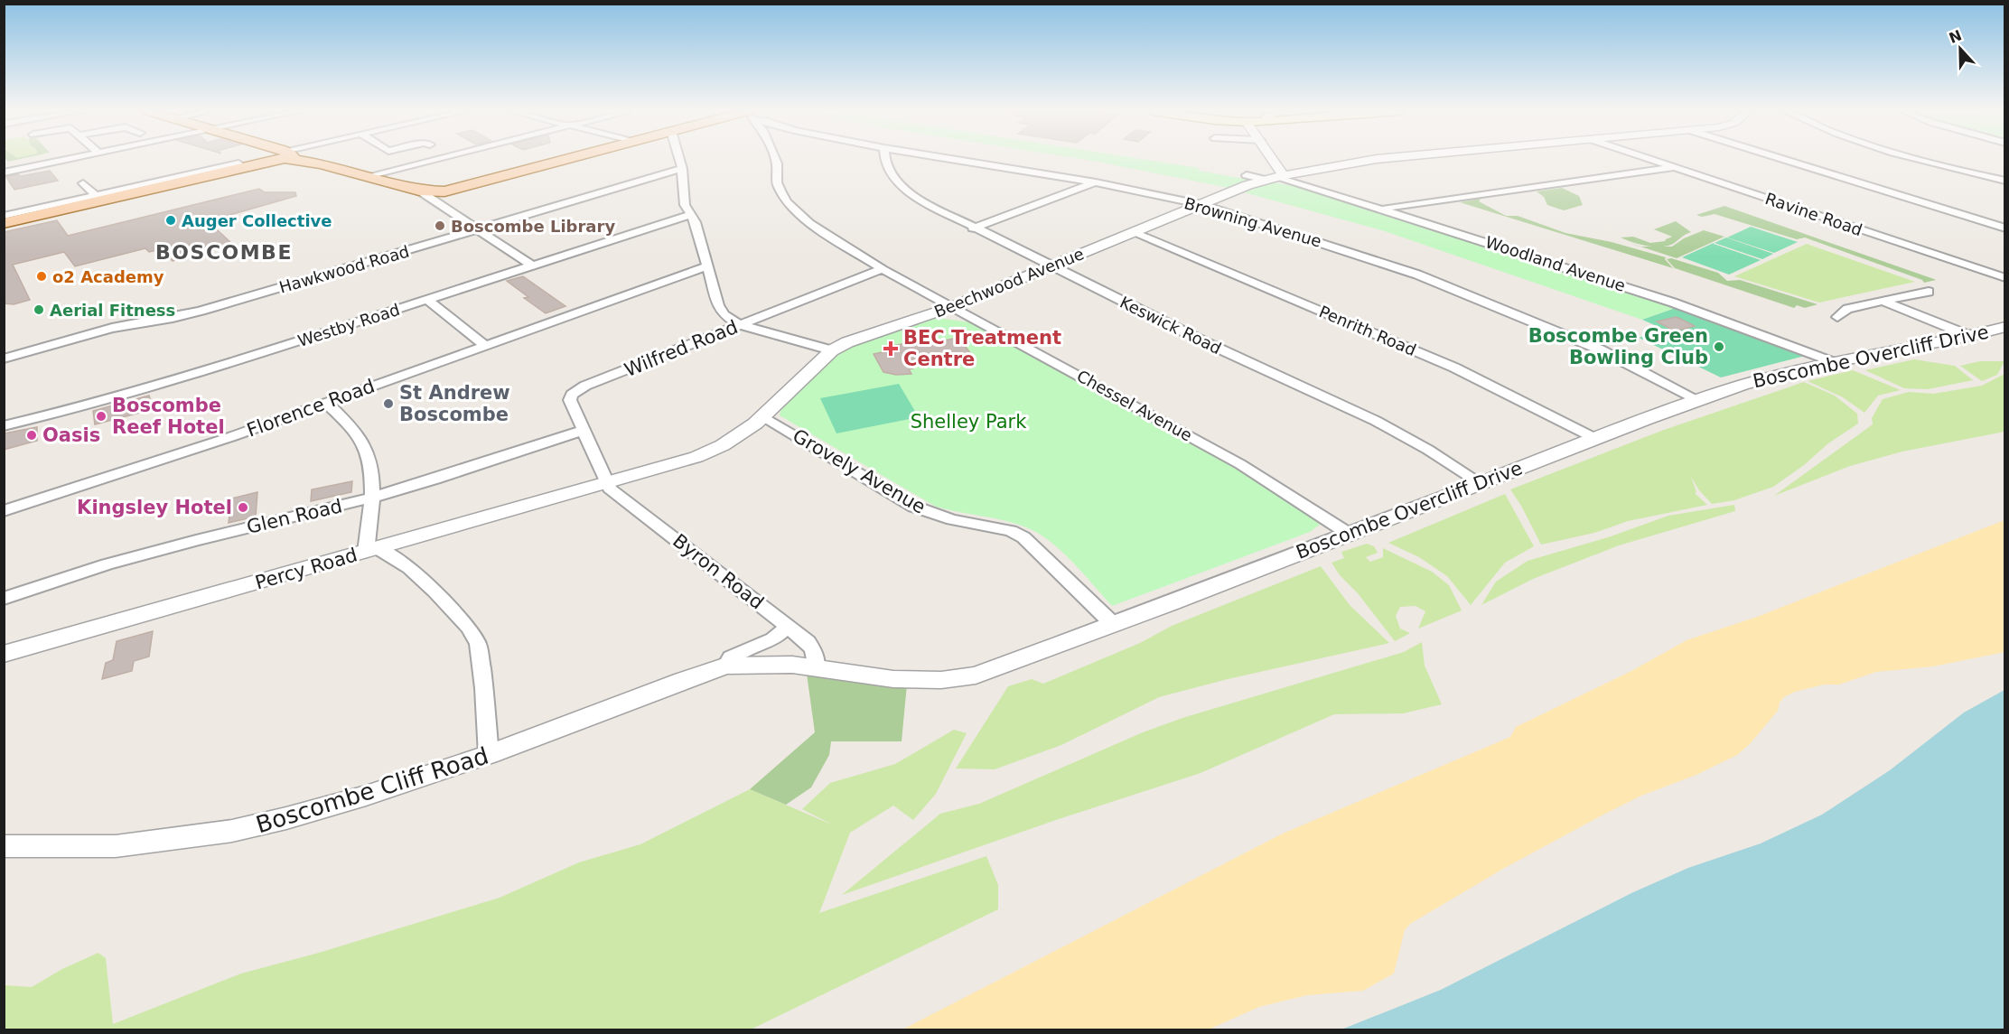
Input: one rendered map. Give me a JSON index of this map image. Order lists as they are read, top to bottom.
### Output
{
  "streets": {
    "street": [
      "Ravine Road",
      "Browning Avenue",
      "Woodland Avenue",
      "Hawkwood Road",
      "Beechwood Avenue",
      "Westby Road",
      "Keswick Road",
      "Penrith Road",
      "Wilfred Road",
      "Boscombe Overcliff Drive",
      "Chessel Avenue",
      "Florence Road",
      "Grovely Avenue",
      "Glen Road",
      "Percy Road",
      "Byron Road",
      "Boscombe Cliff Road"
    ]
  },
  "crossings": [
    ["Browning Avenue", "Beechwood Avenue"],
    ["Browning Avenue", "Boscombe Overcliff Drive"],
    ["Woodland Avenue", "Beechwood Avenue"],
    ["Woodland Avenue", "Boscombe Overcliff Drive"],
    ["Beechwood Avenue", "Keswick Road"],
    ["Beechwood Avenue", "Penrith Road"],
    ["Beechwood Avenue", "Wilfred Road"],
    ["Beechwood Avenue", "Chessel Avenue"],
    ["Beechwood Avenue", "Grovely Avenue"],
    ["Beechwood Avenue", "Percy Road"],
    ["Beechwood Avenue", "Byron Road"],
    ["Keswick Road", "Boscombe Overcliff Drive"],
    ["Penrith Road", "Boscombe Overcliff Drive"],
    ["Wilfred Road", "Chessel Avenue"],
    ["Wilfred Road", "Glen Road"],
    ["Wilfred Road", "Percy Road"],
    ["Wilfred Road", "Byron Road"],
    ["Boscombe Overcliff Drive", "Chessel Avenue"],
    ["Boscombe Overcliff Drive", "Grovely Avenue"],
    ["Boscombe Overcliff Drive", "Byron Road"],
    ["Boscombe Overcliff Drive", "Boscombe Cliff Road"],
    ["Percy Road", "Byron Road"],
    ["Byron Road", "Boscombe Cliff Road"]
  ],
  "districts": ["BOSCOMBE"],
  "parks": ["Shelley Park"],
  "places": {
    "other": [
      "Auger Collective",
      "Boscombe Library",
      "o2 Academy",
      "Aerial Fitness",
      "Boscombe Green Bowling Club",
      "St Andrew Boscombe",
      "Boscombe Reef Hotel",
      "Oasis",
      "Kingsley Hotel"
    ],
    "health": ["BEC Treatment Centre"]
  },
  "north": "top"
}
